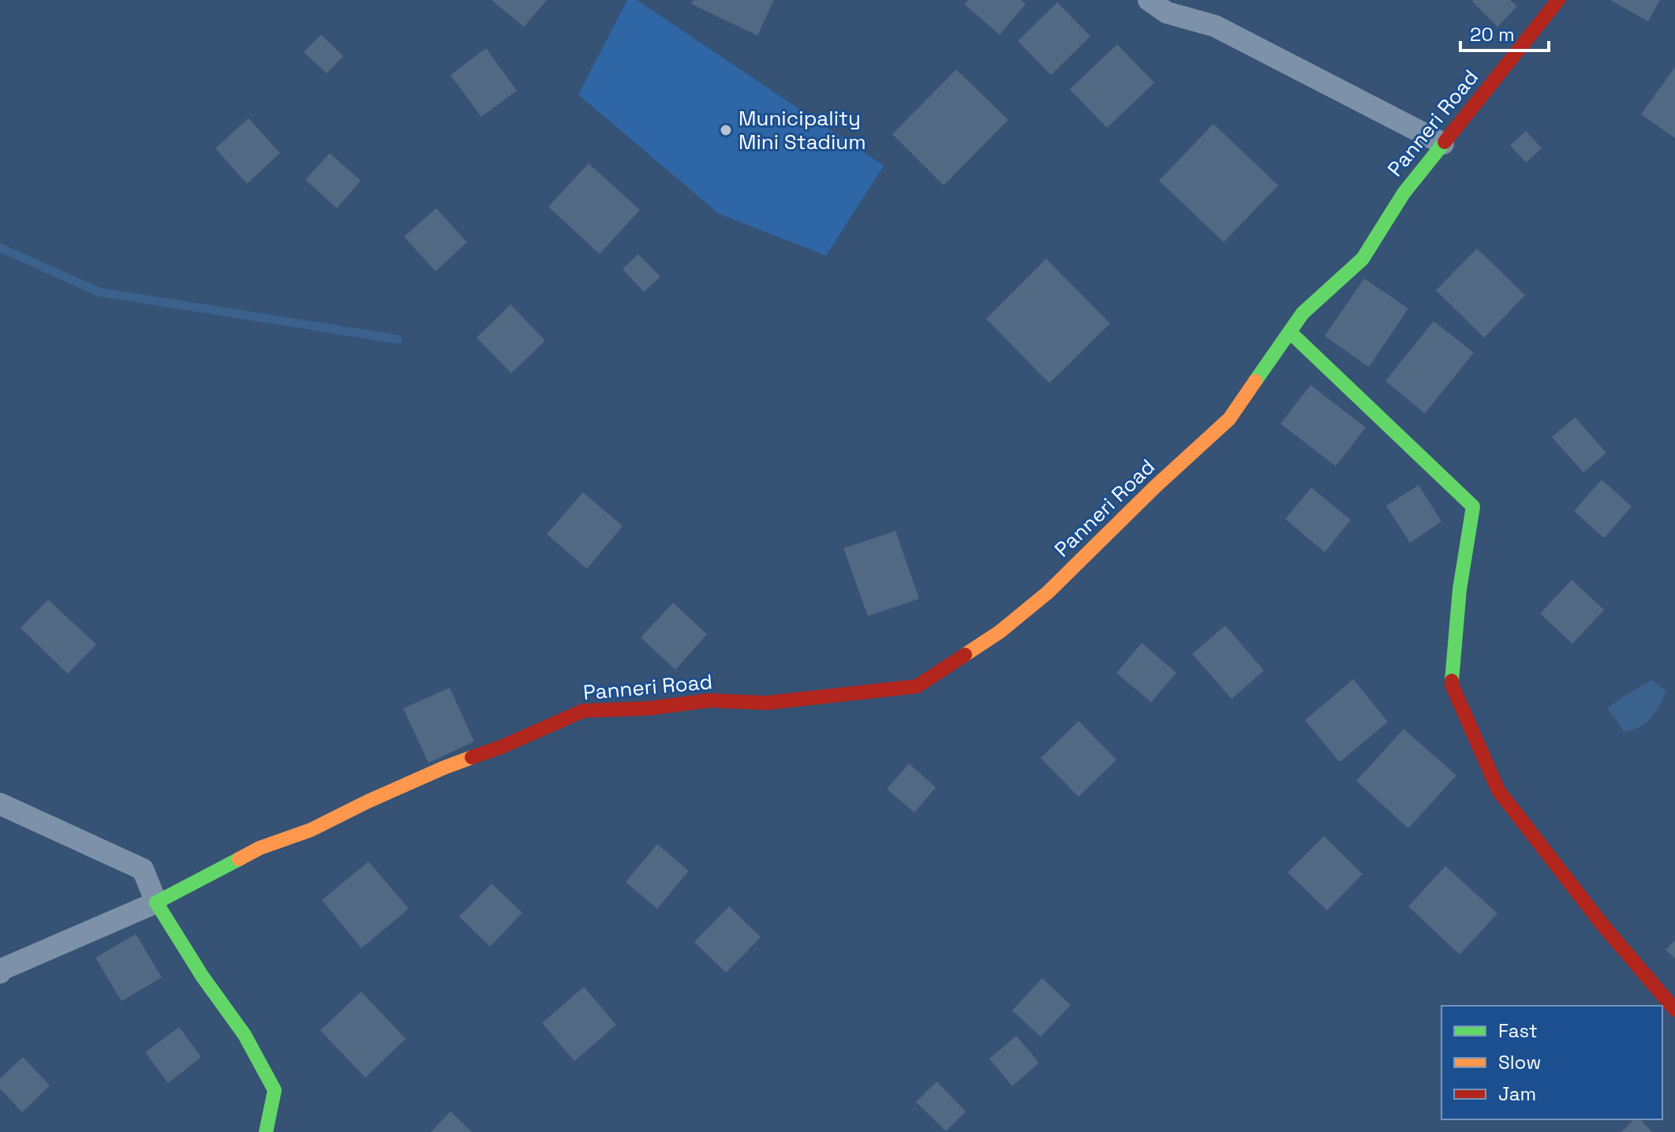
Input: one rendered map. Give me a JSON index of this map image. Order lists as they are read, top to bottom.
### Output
{
  "streets": {
    "main road": ["Panneri Road"]
  },
  "places": ["Municipality Mini Stadium"],
  "legend": ["Fast", "Slow", "Jam"],
  "scale_bar": "20 m"
}
